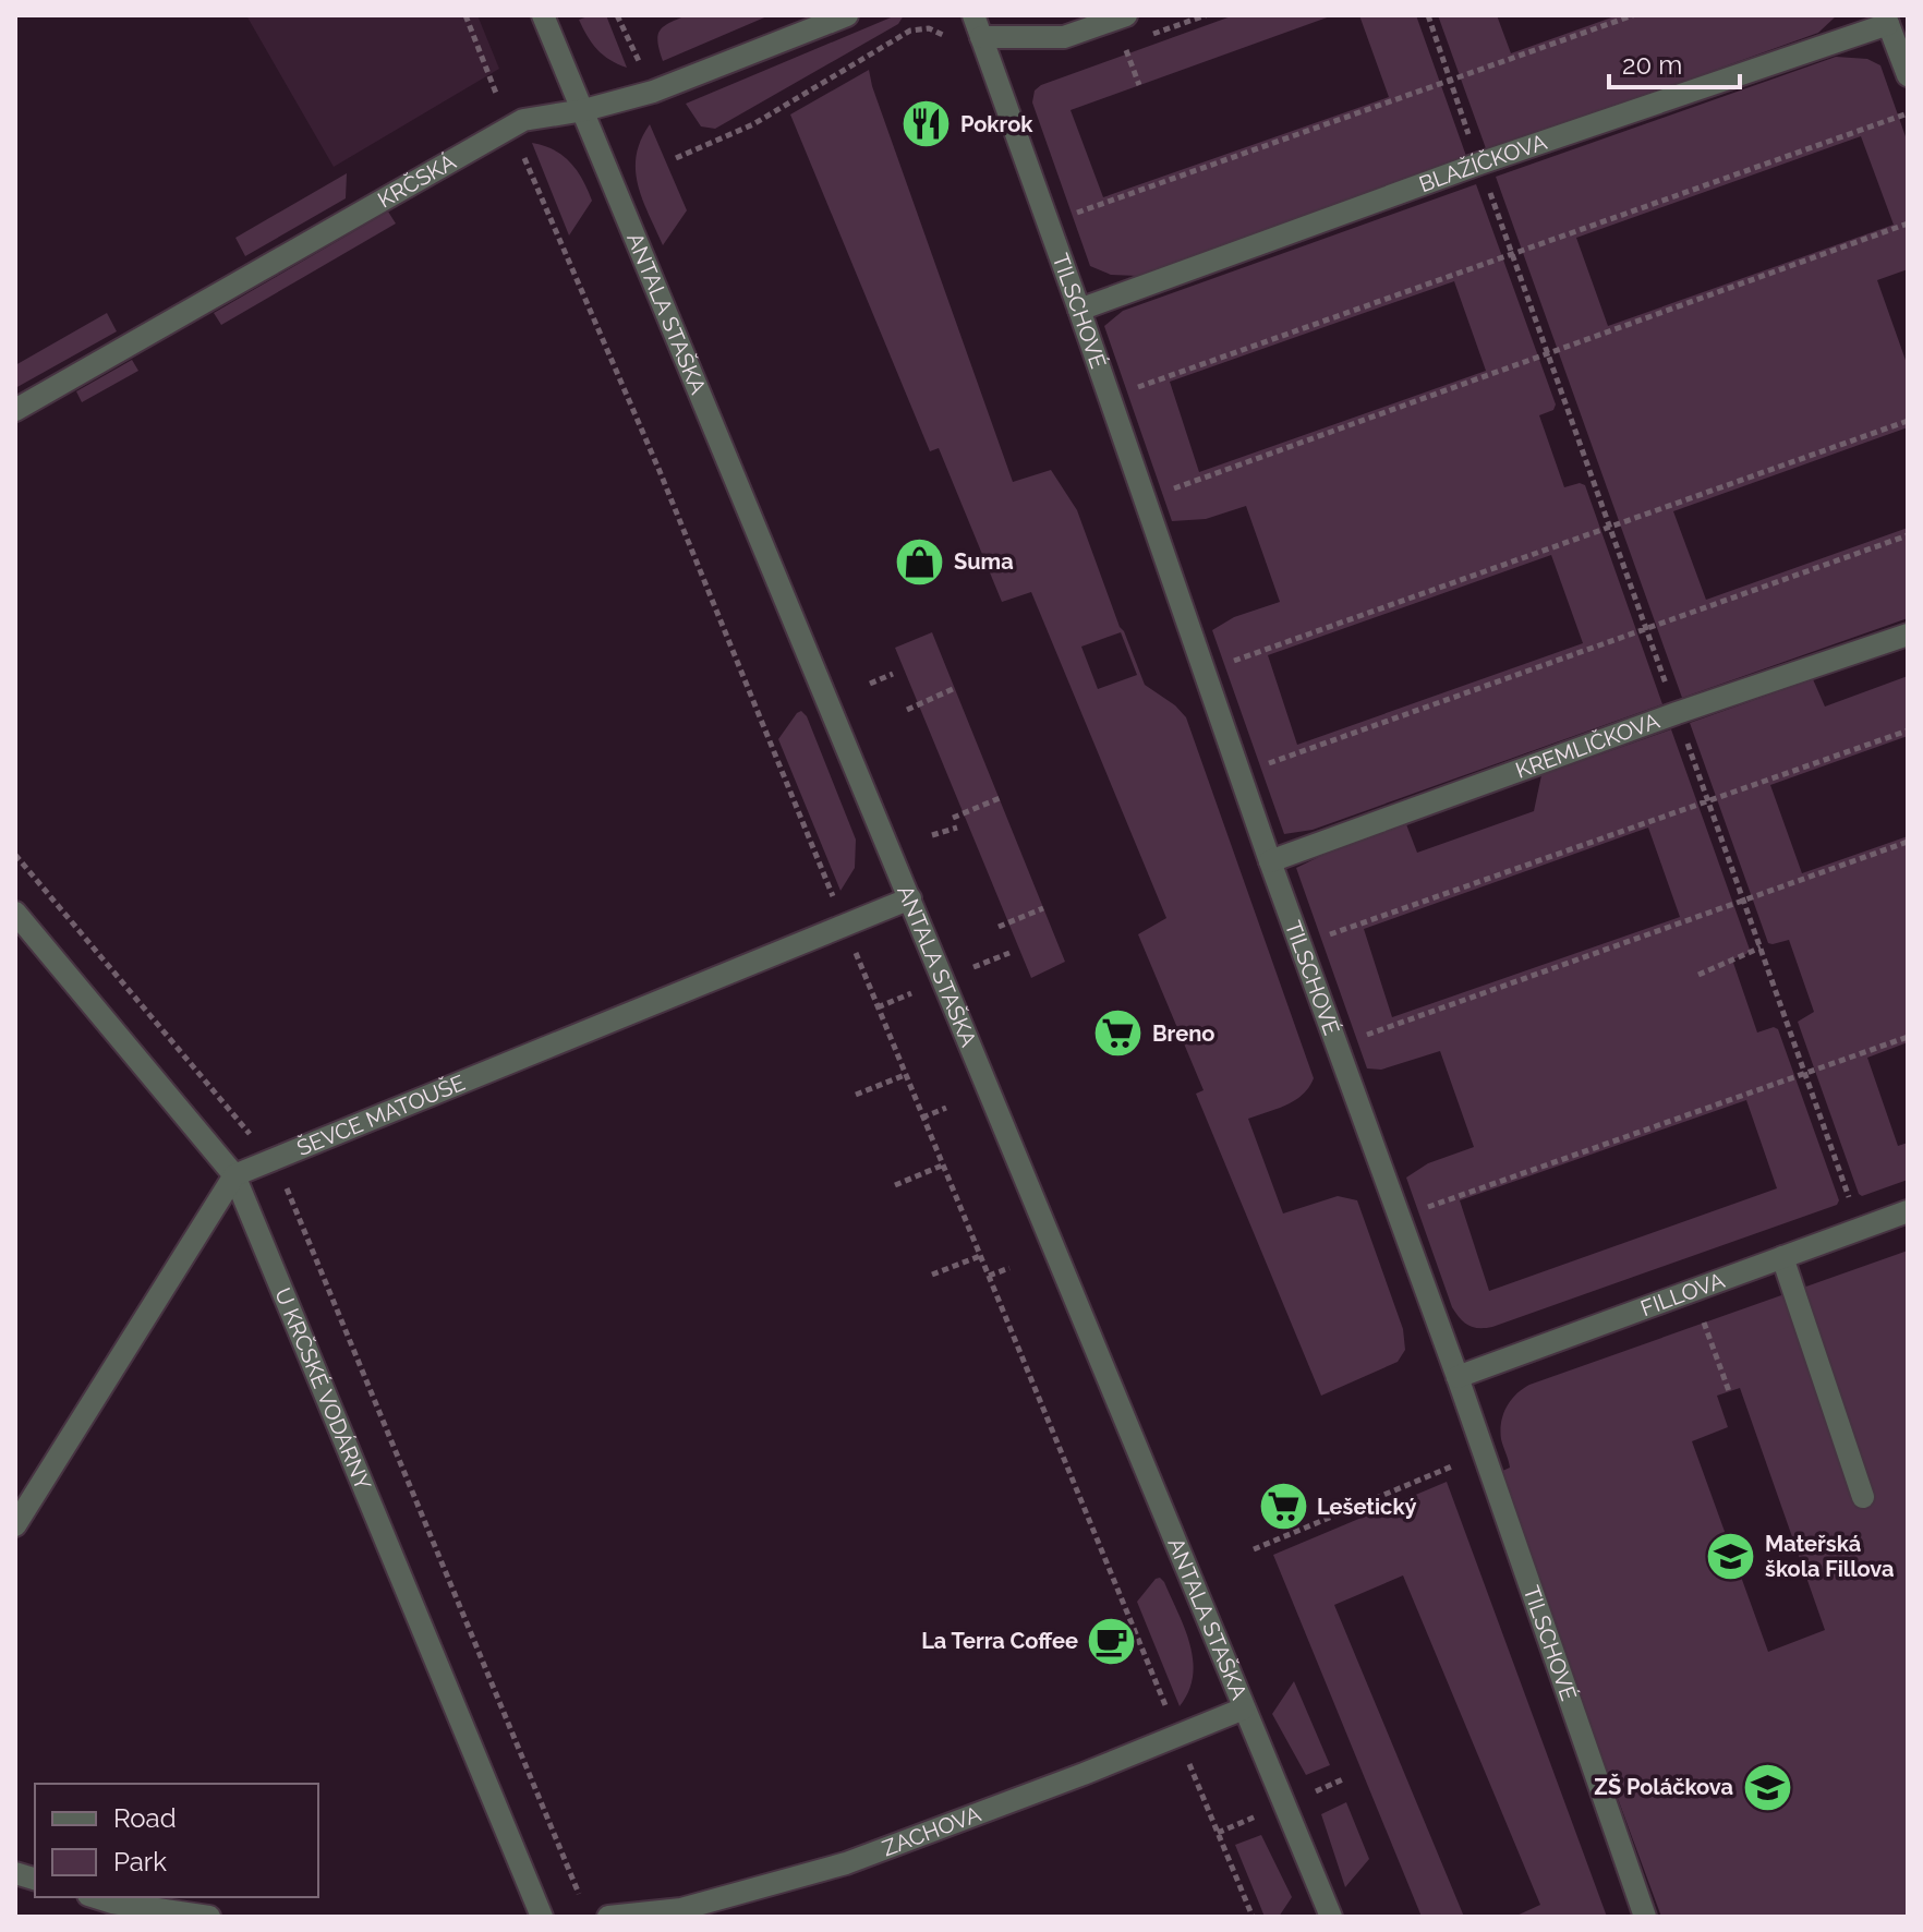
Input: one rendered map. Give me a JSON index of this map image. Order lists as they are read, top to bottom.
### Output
{
  "streets": {
    "street": [
      "BLAŽÍČKOVA",
      "KRČSKÁ",
      "TILSCHOVÉ",
      "ANTALA STAŠKA",
      "KREMLIČKOVA",
      "ŠEVCE MATOUŠE",
      "FILLOVA",
      "U KRČSKÉ VODÁRNY",
      "ZACHOVA"
    ]
  },
  "crossings": [
    ["BLAŽÍČKOVA", "TILSCHOVÉ"],
    ["KRČSKÁ", "ANTALA STAŠKA"],
    ["TILSCHOVÉ", "KREMLIČKOVA"],
    ["TILSCHOVÉ", "FILLOVA"],
    ["ANTALA STAŠKA", "ŠEVCE MATOUŠE"],
    ["ANTALA STAŠKA", "ZACHOVA"],
    ["ŠEVCE MATOUŠE", "U KRČSKÉ VODÁRNY"]
  ],
  "places": {
    "restaurant": ["Pokrok"],
    "shop": ["Suma"],
    "supermarket": ["Breno", "Lešetický"],
    "school or university": ["Mateřská škola Fillova", "ZŠ Poláčkova"],
    "cafe": ["La Terra Coffee"]
  },
  "legend": ["Road", "Park"],
  "scale_bar": "20 m"
}
